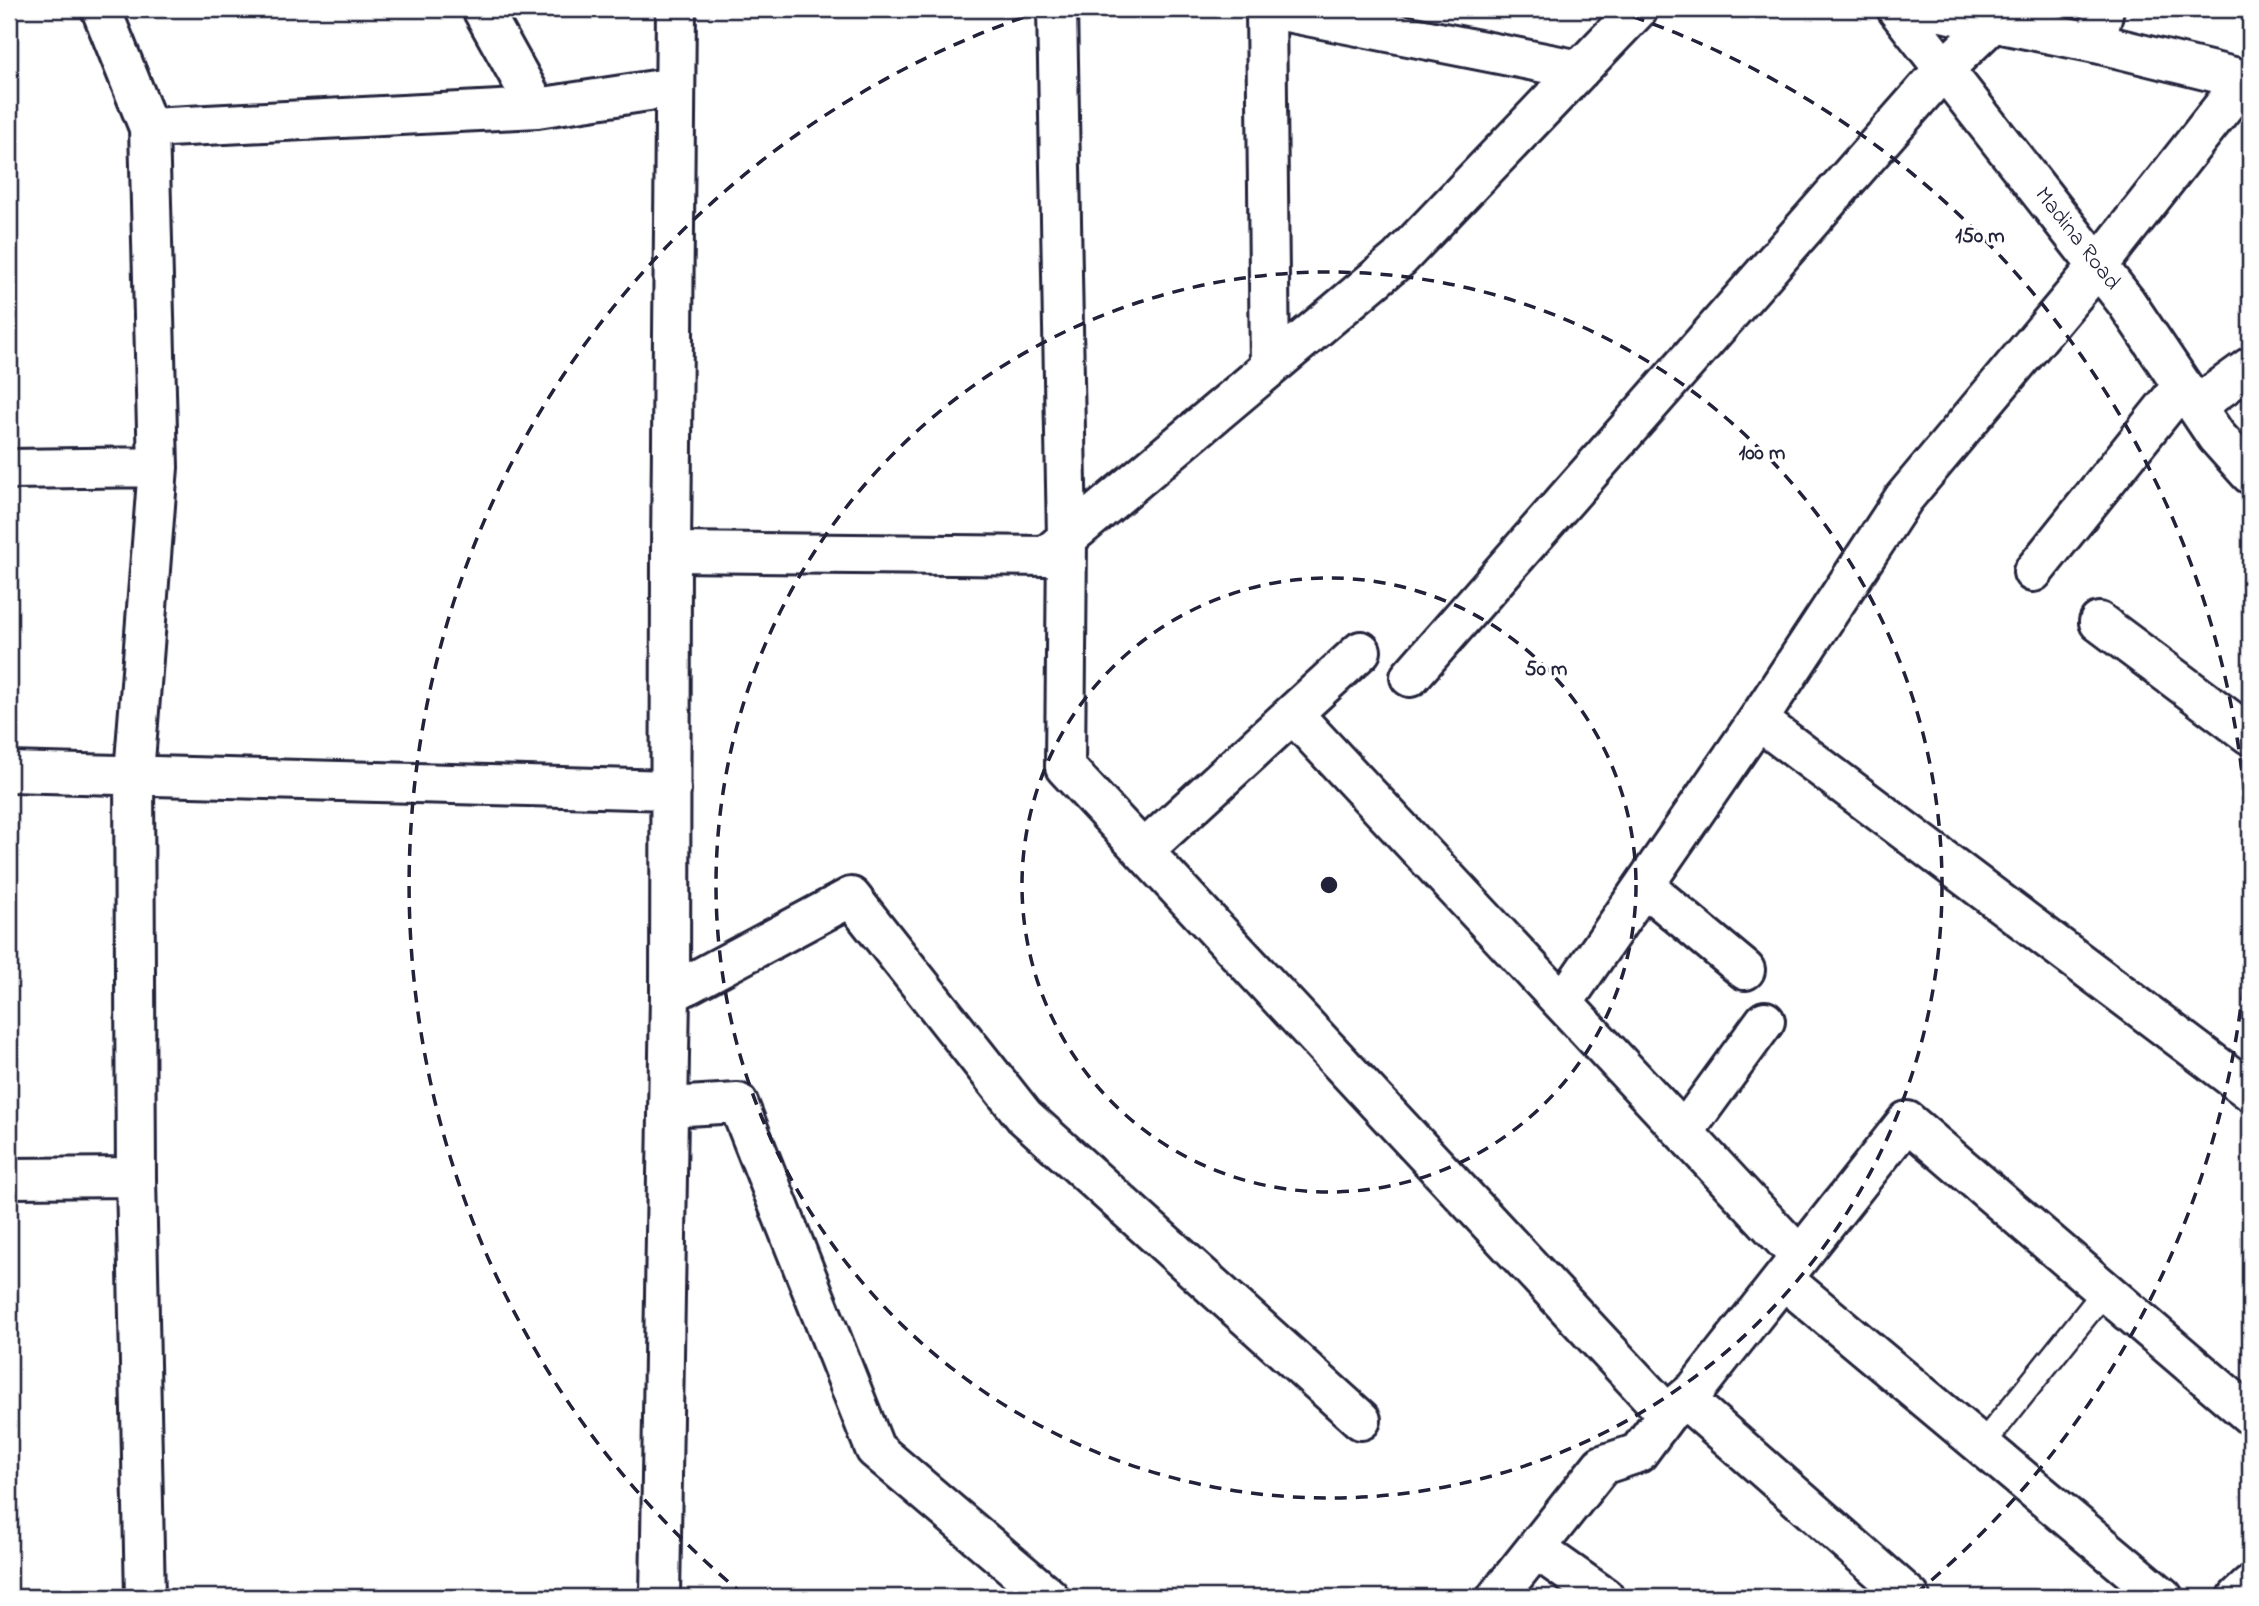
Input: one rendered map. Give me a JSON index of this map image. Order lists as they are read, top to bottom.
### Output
{
  "streets": {
    "street": ["Madina Road"]
  },
  "rings": ["150 m", "100 m", "50 m"]
}
